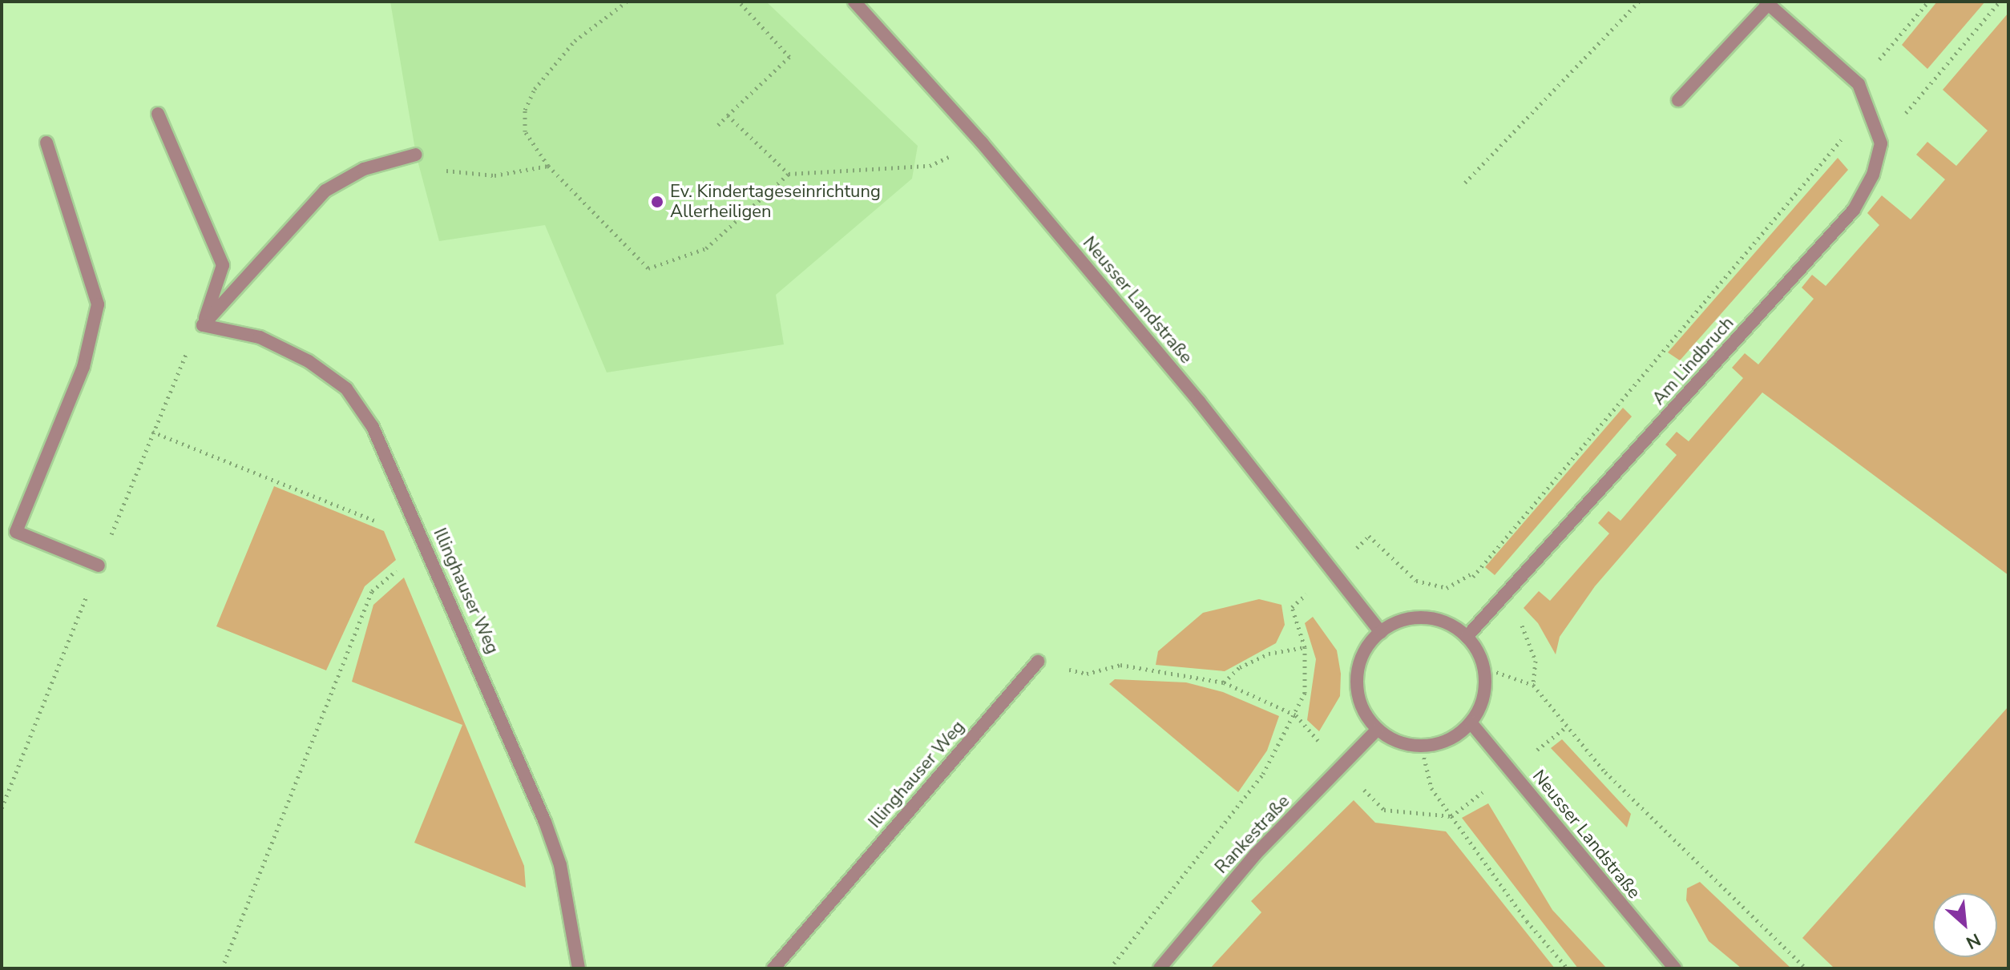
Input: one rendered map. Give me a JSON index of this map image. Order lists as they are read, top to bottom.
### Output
{
  "streets": {
    "street": [
      "Neusser Landstraße",
      "Am Lindbruch",
      "Illinghauser Weg",
      "Rankestraße"
    ]
  },
  "crossings": [
    ["Neusser Landstraße", "Am Lindbruch"],
    ["Neusser Landstraße", "Rankestraße"],
    ["Am Lindbruch", "Rankestraße"]
  ],
  "places": ["Ev. Kindertageseinrichtung Allerheiligen"],
  "north": "bottom right"
}
